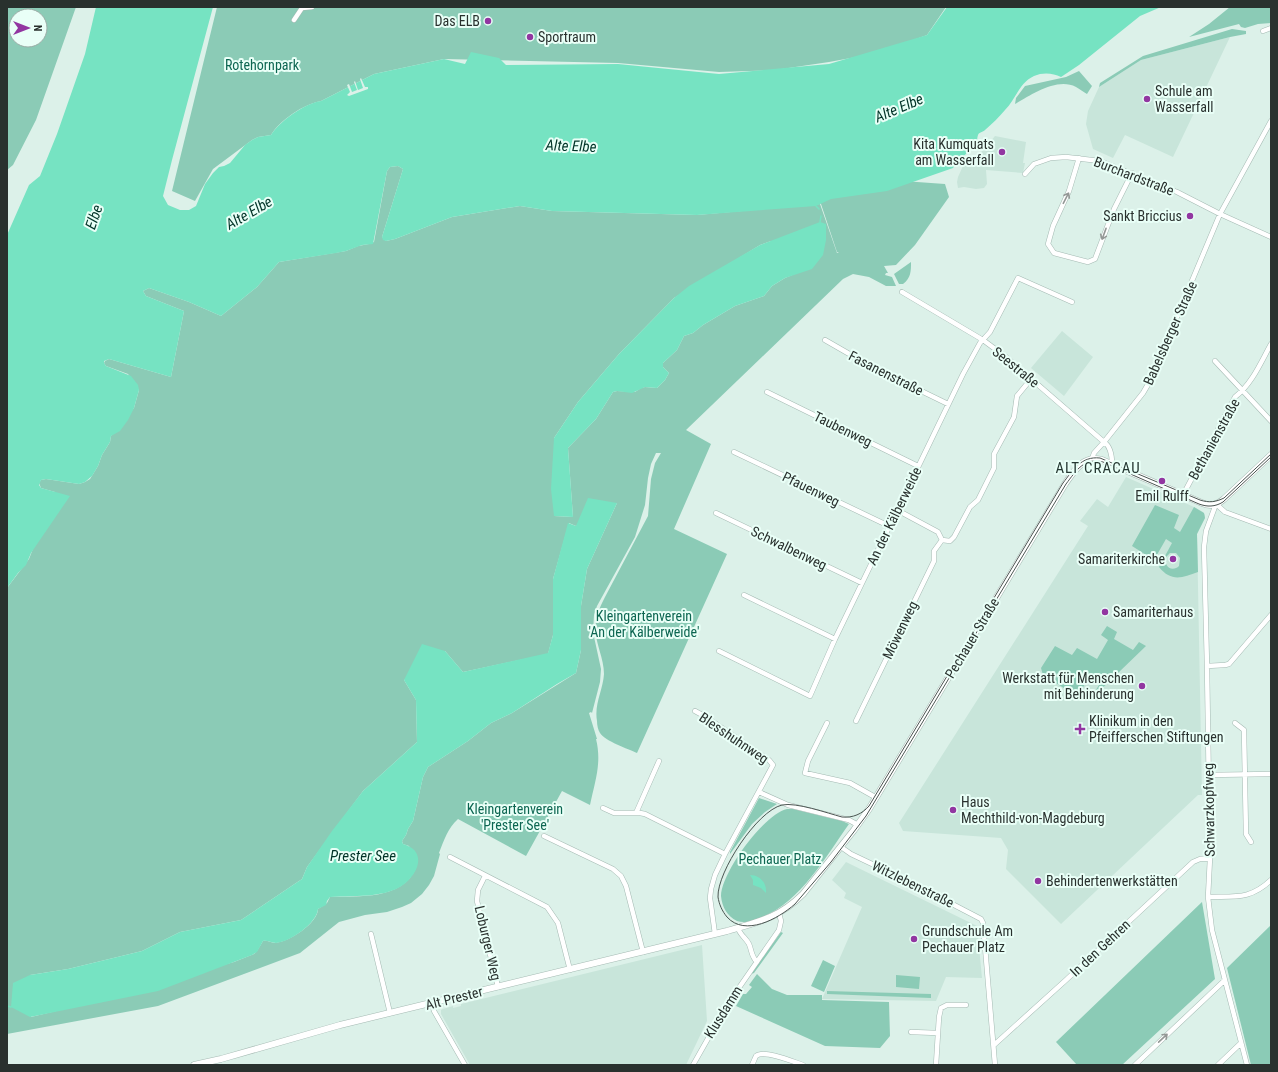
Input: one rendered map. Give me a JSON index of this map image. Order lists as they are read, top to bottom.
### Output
{
  "streets": {
    "main road": ["Pechauer Straße", "Alt Prester"],
    "street": [
      "Burchardstraße",
      "Babelsberger Straße",
      "Seestraße",
      "Fasanenstraße",
      "Taubenweg",
      "Bethanienstraße",
      "Pfauenweg",
      "An der Kälberweide",
      "Schwalbenweg",
      "Möwenweg",
      "Blesshuhnweg",
      "Schwarzkopfweg",
      "Witzlebenstraße",
      "Loburger Weg",
      "In den Gehren",
      "Klusdamm"
    ]
  },
  "crossings": [
    ["Burchardstraße", "Babelsberger Straße"],
    ["Babelsberger Straße", "Seestraße"],
    ["Seestraße", "An der Kälberweide"],
    ["Fasanenstraße", "An der Kälberweide"],
    ["Taubenweg", "An der Kälberweide"],
    ["Pfauenweg", "An der Kälberweide"],
    ["An der Kälberweide", "Schwalbenweg"],
    ["Schwarzkopfweg", "In den Gehren"],
    ["Witzlebenstraße", "In den Gehren"],
    ["Loburger Weg", "Alt Prester"]
  ],
  "districts": ["ALT CRACAU"],
  "water": ["Alte Elbe", "Elbe", "Prester See"],
  "parks": [
    "Rotehornpark",
    "Kleingartenverein 'An der Kälberweide'",
    "Kleingartenverein 'Prester See'",
    "Pechauer Platz"
  ],
  "places": {
    "other": [
      "Das ELB",
      "Sportraum",
      "Schule am Wasserfall",
      "Kita Kumquats am Wasserfall",
      "Sankt Briccius",
      "Emil Rulff",
      "Samariterkirche",
      "Samariterhaus",
      "Werkstatt für Menschen mit Behinderung",
      "Haus Mechthild-von-Magdeburg",
      "Behindertenwerkstätten",
      "Grundschule Am Pechauer Platz"
    ],
    "health": ["Klinikum in den Pfeifferschen Stiftungen"]
  },
  "north": "right"
}
